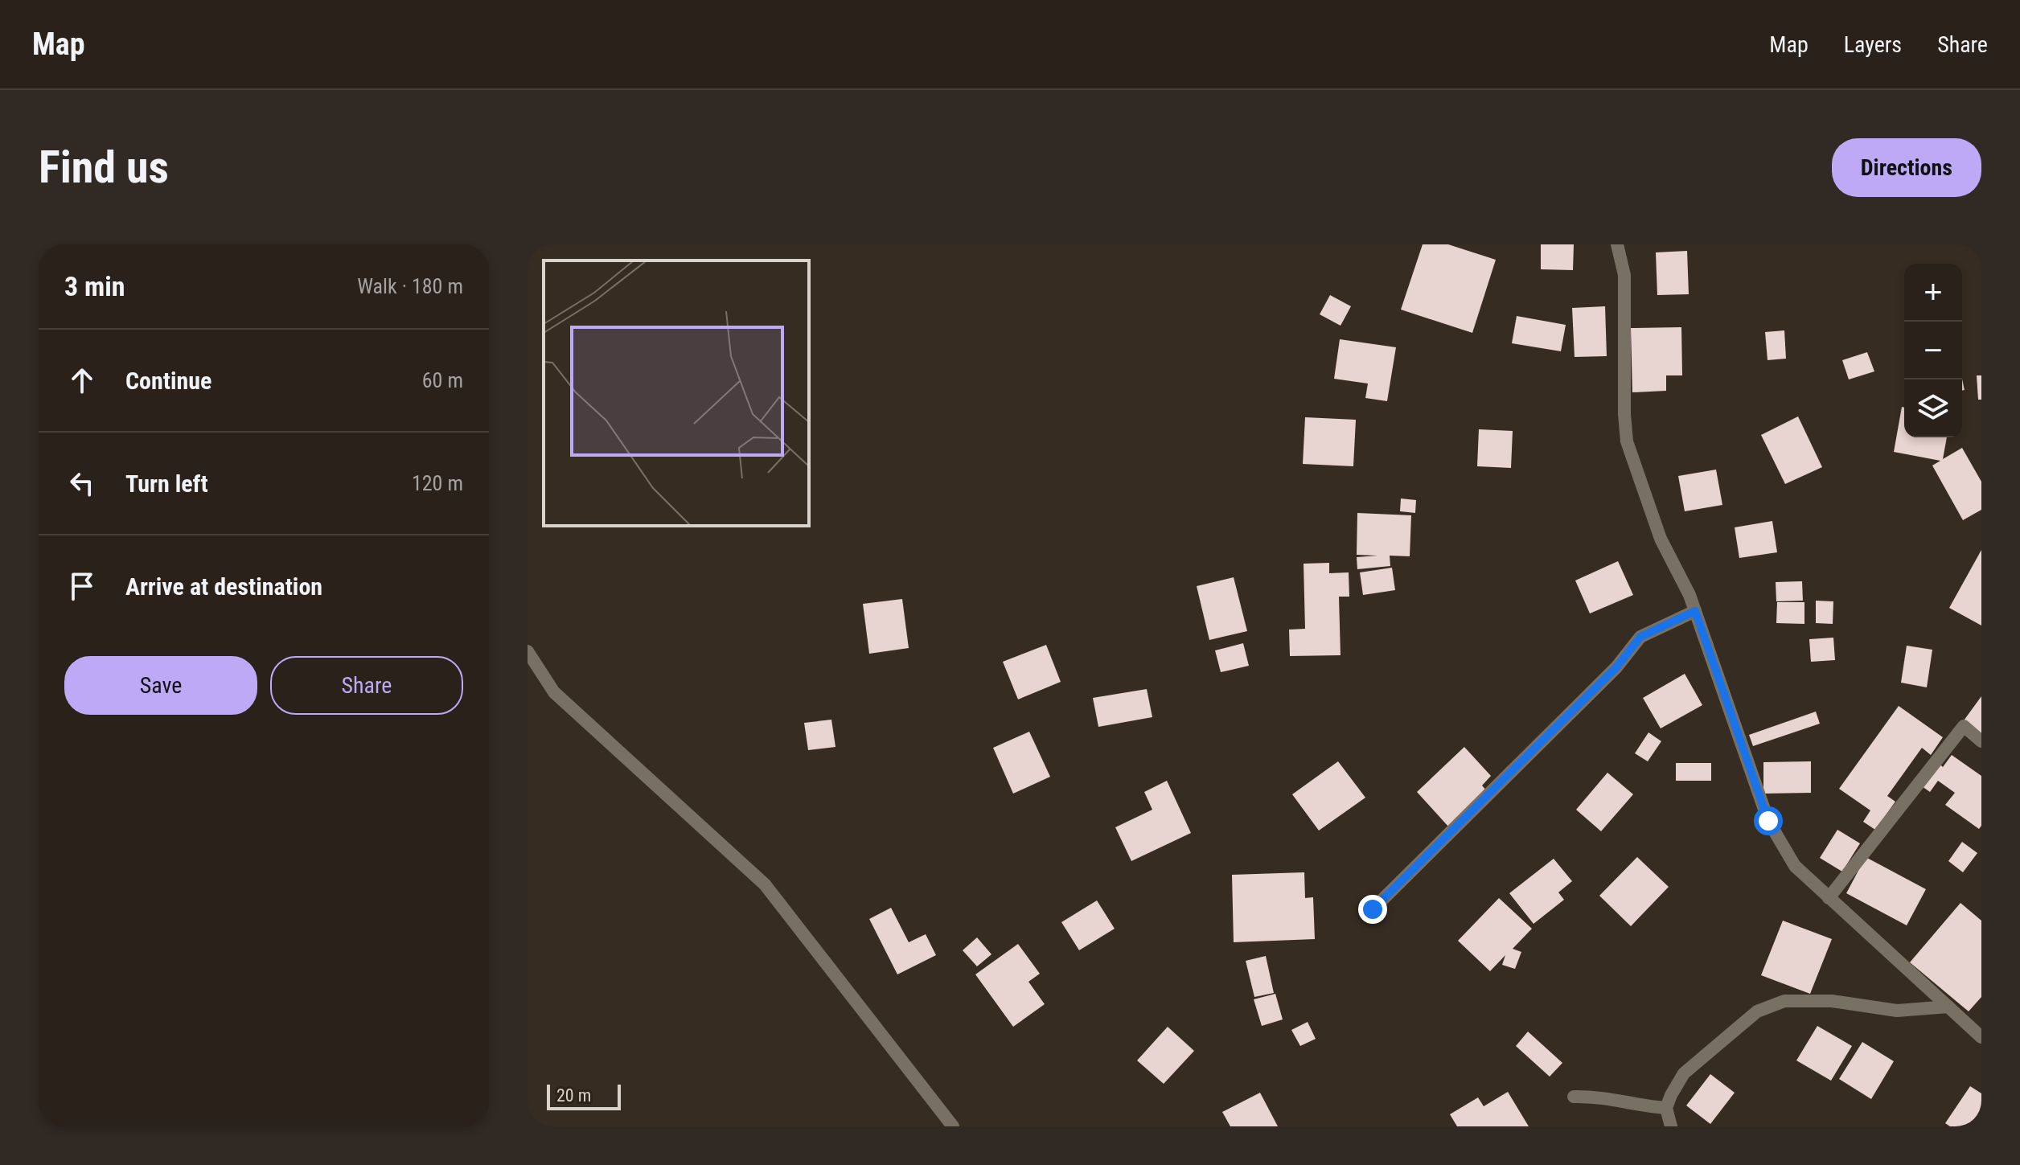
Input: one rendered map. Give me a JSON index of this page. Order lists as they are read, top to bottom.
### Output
{
  "scale_bar": "20 m",
  "page": {
    "header": "Map",
    "nav": ["Map", "Layers", "Share"],
    "buttons": [
      "Directions",
      ["Save", "Share"]
    ],
    "title": "Find us",
    "heading": ["3 min", "Walk · 180 m"],
    "map_buttons": ["+", "−"],
    "list": [
      ["Continue", "60 m"],
      ["Turn left", "120 m"],
      "Arrive at destination"
    ],
    "scale": "20 m"
  }
}
